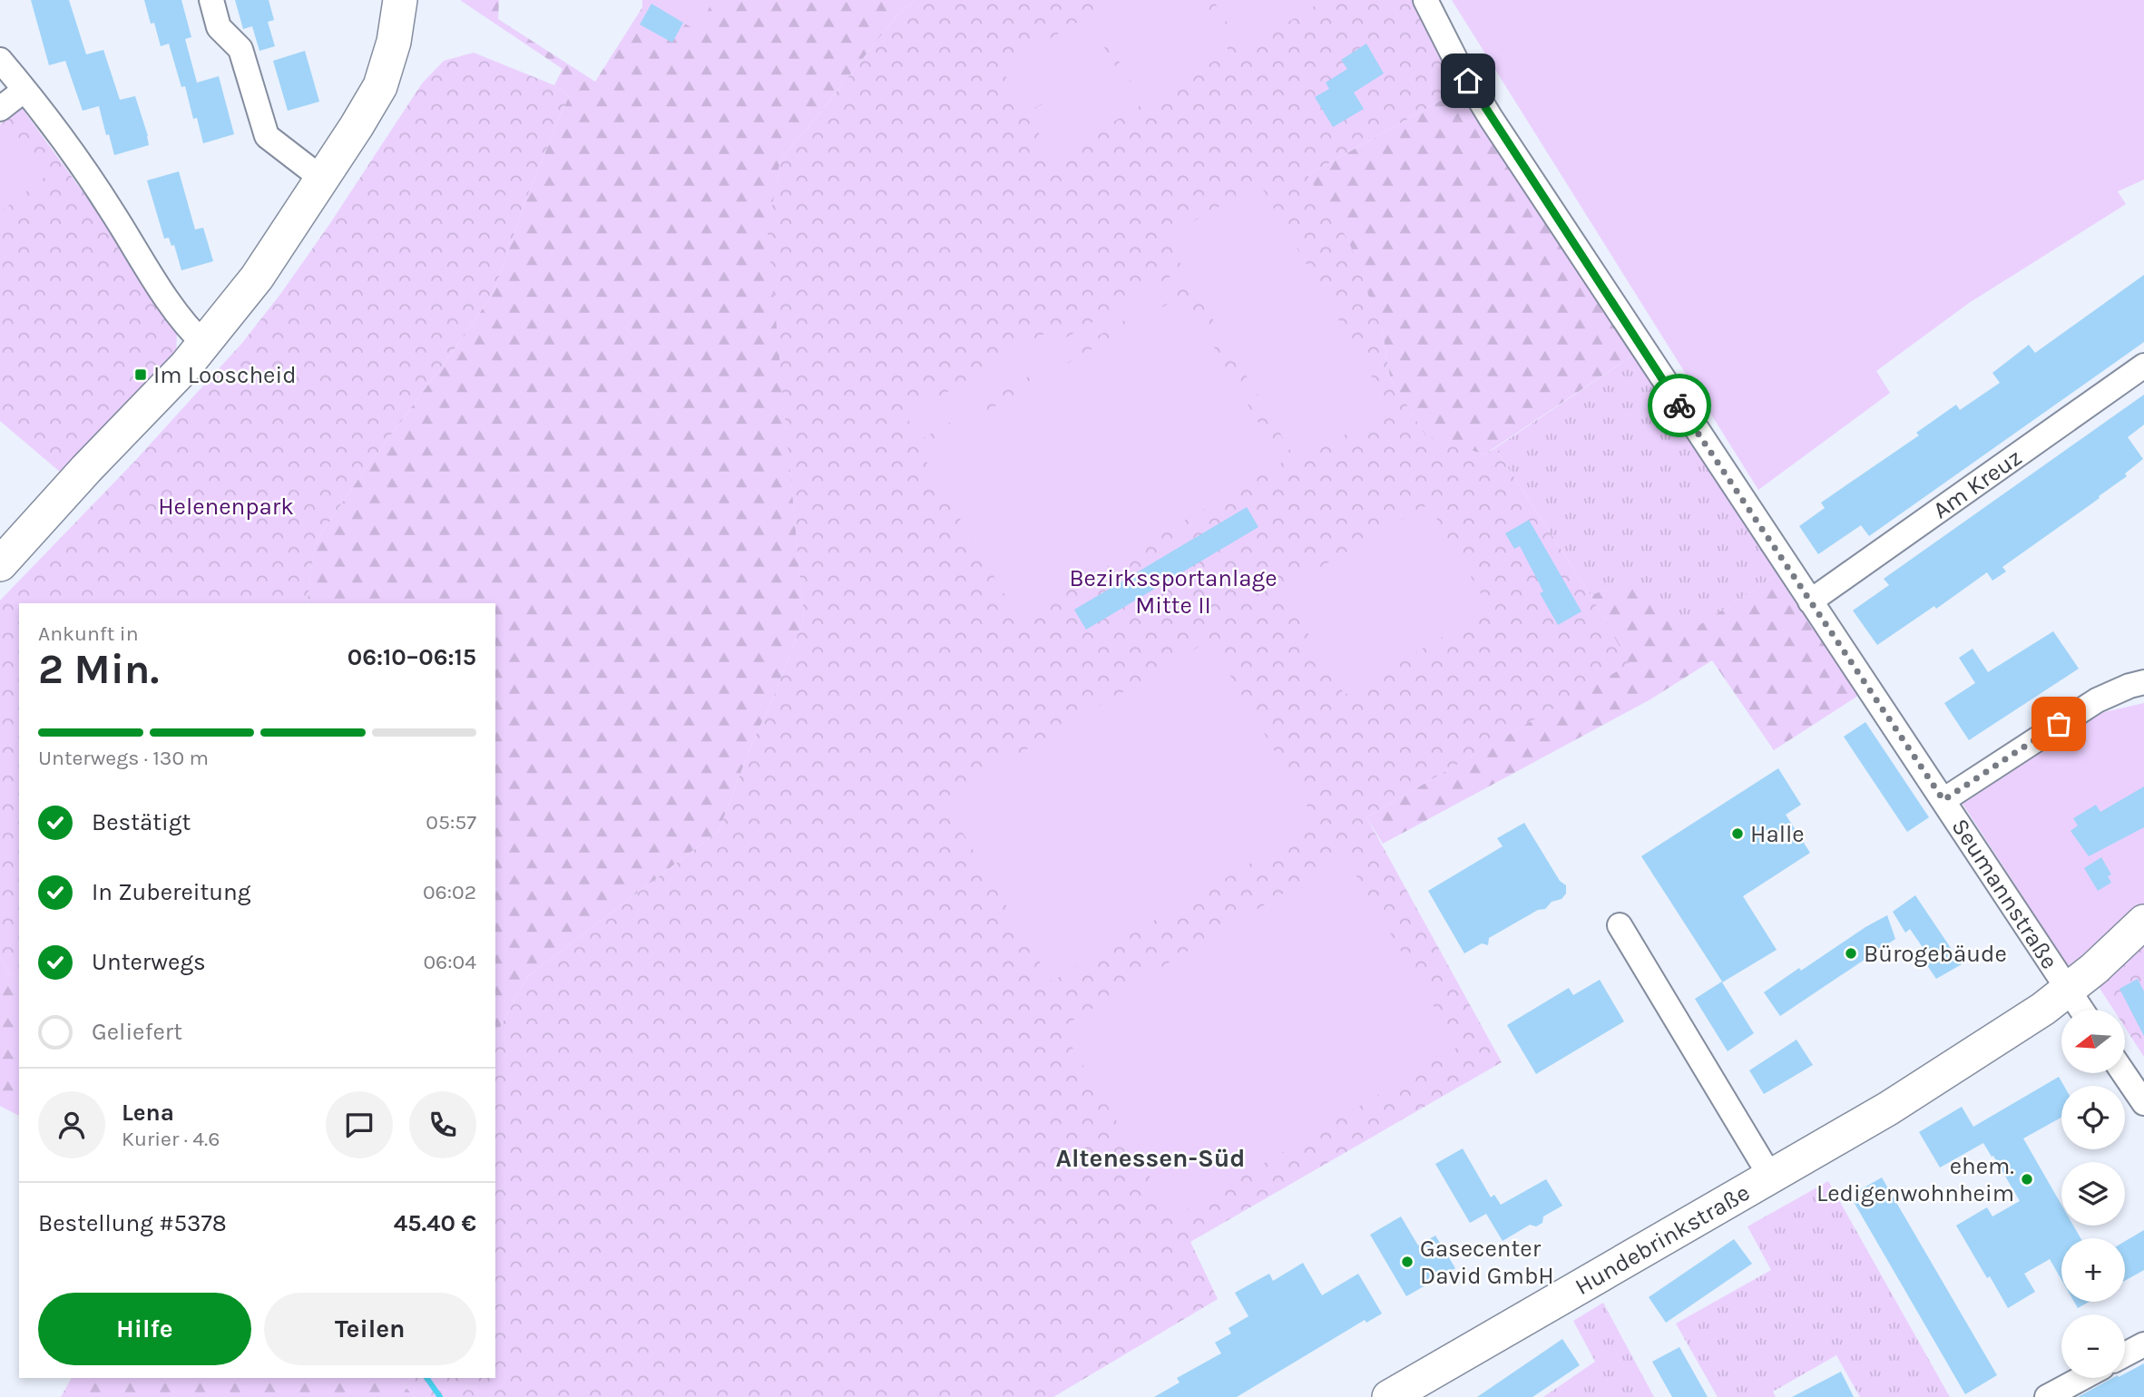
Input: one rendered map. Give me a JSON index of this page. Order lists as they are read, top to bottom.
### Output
{
  "streets": {
    "street": ["Am Kreuz", "Seumannstraße", "Hundebrinkstraße"]
  },
  "crossings": [
    ["Am Kreuz", "Seumannstraße"],
    ["Seumannstraße", "Hundebrinkstraße"]
  ],
  "districts": ["Altenessen-Süd"],
  "parks": ["Helenenpark", "Bezirkssportanlage Mitte II"],
  "places": {
    "transit": ["Im Looscheid"],
    "other": [
      "Halle",
      "Bürogebäude",
      "ehem. Ledigenwohnheim",
      "Gasecenter David GmbH"
    ]
  },
  "north": "left",
  "page": {
    "heading": ["2 Min.", "Ankunft in", "06:10–06:15"],
    "panel": [
      "Lena",
      "Kurier · 4.6",
      "Bestellung #5378",
      "45.40 €"
    ],
    "bar": "Unterwegs · 130 m",
    "list": [
      ["Bestätigt", "05:57"],
      ["In Zubereitung", "06:02"],
      ["Unterwegs", "06:04"],
      "Geliefert"
    ],
    "map_buttons": ["+", "−"],
    "buttons": ["Hilfe", "Teilen"]
  }
}
